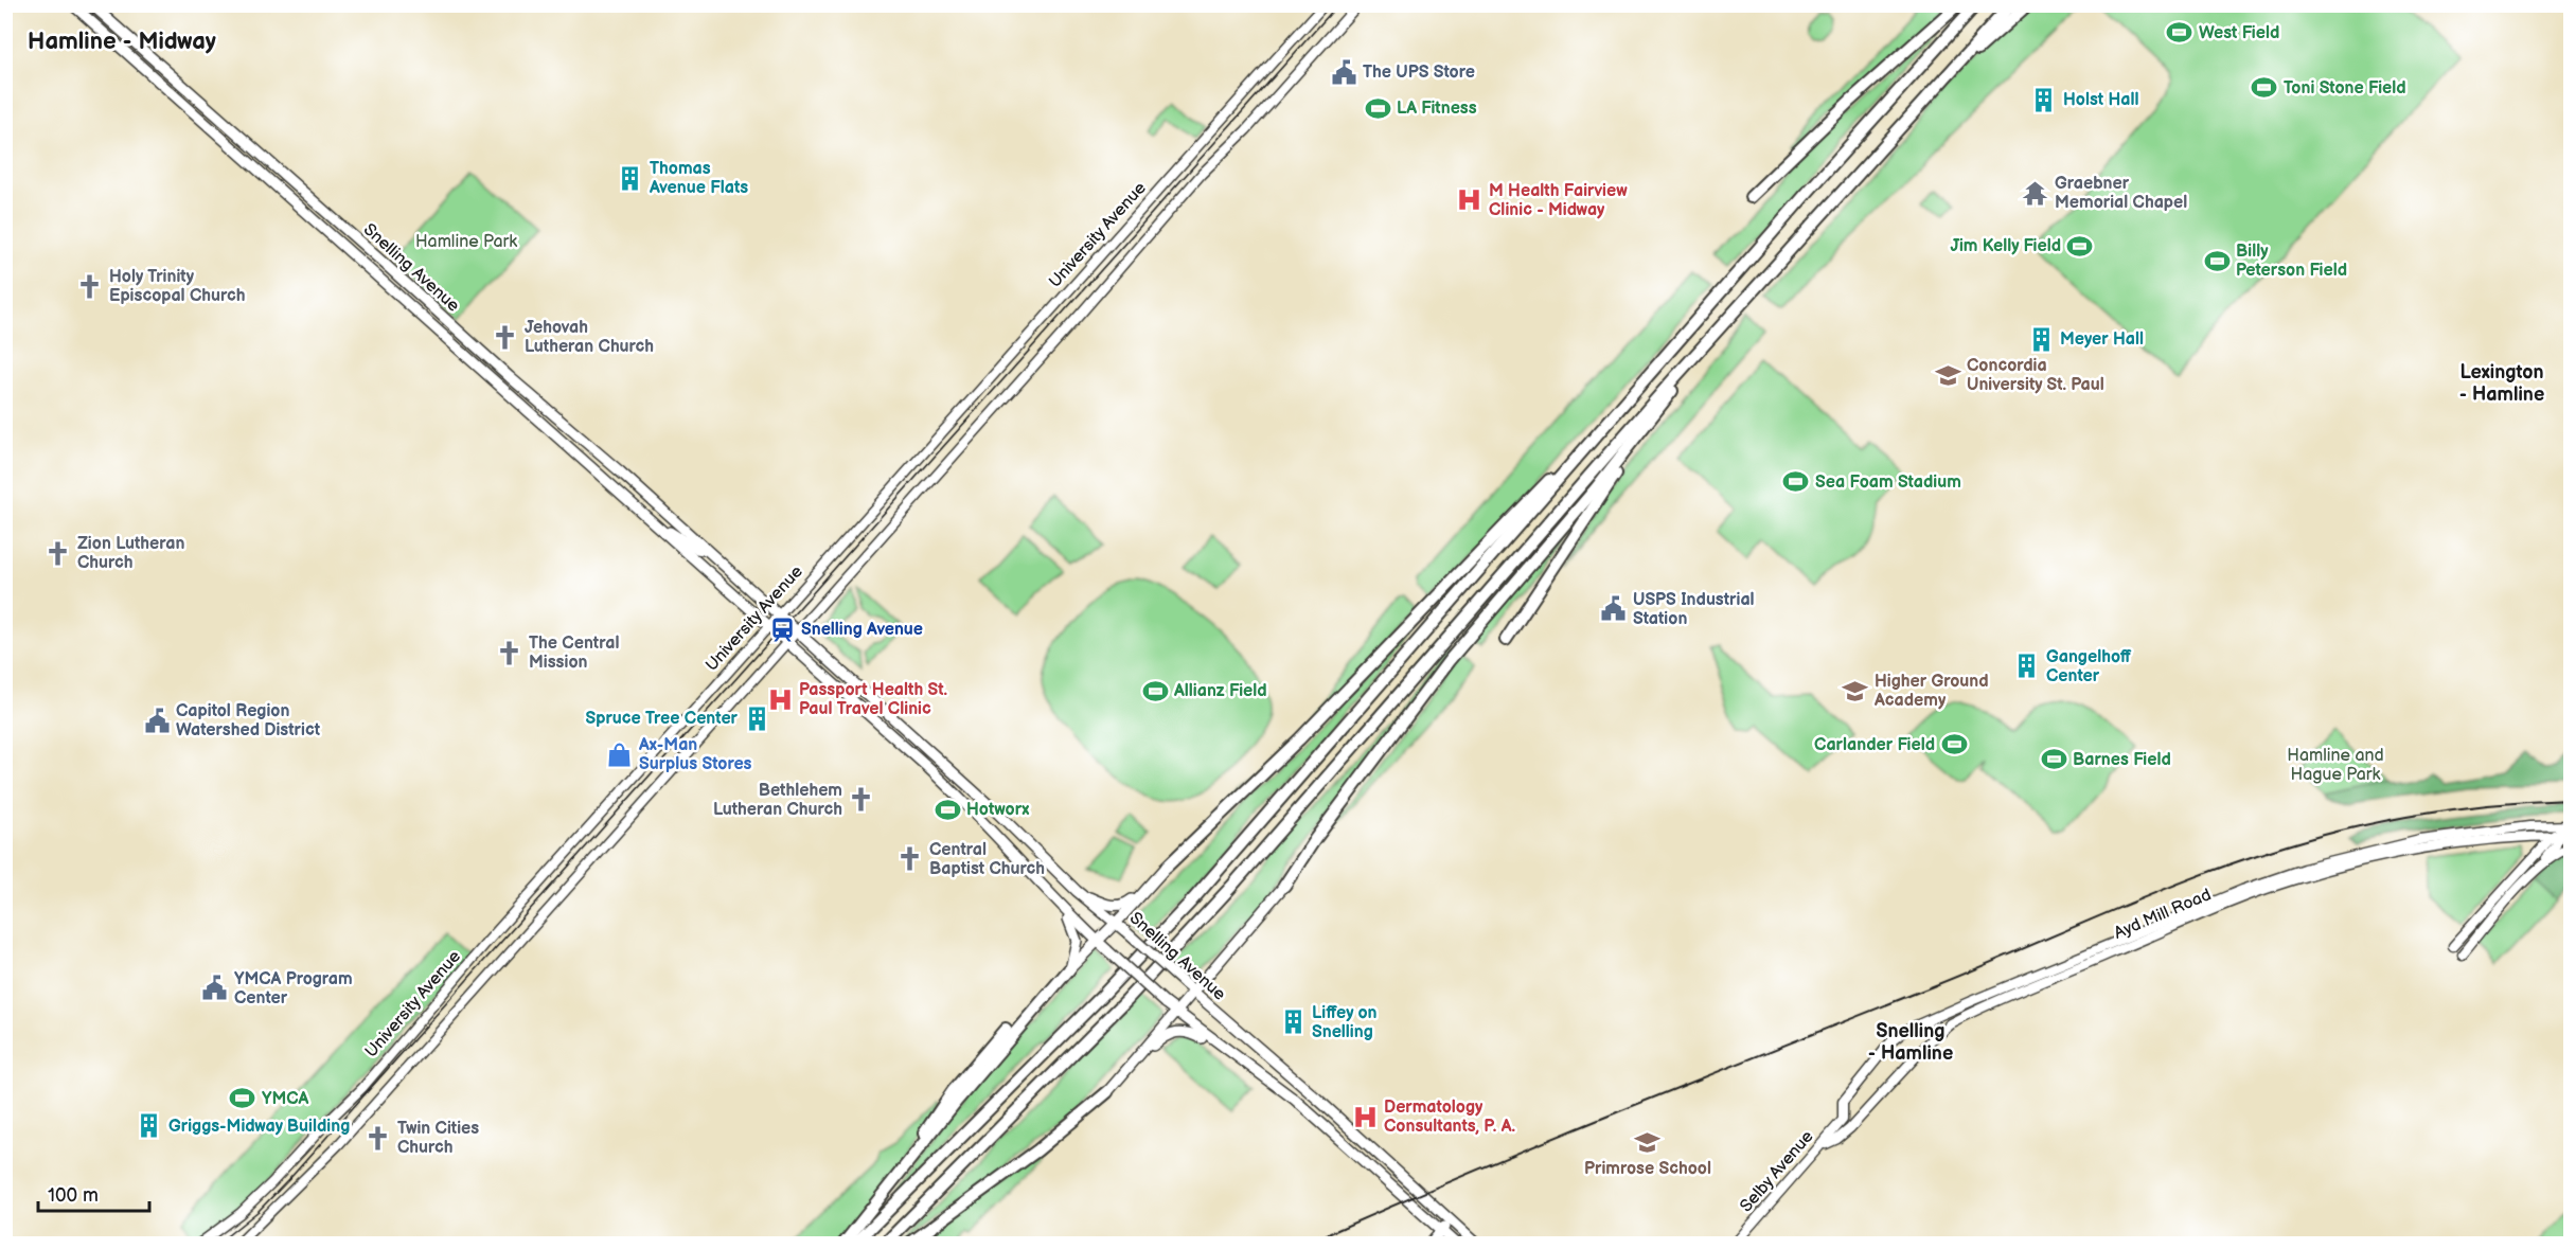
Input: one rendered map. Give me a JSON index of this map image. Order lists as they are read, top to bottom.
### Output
{
  "streets": {
    "main road": [
      "University Avenue",
      "Snelling Avenue",
      "Ayd Mill Road",
      "Selby Avenue"
    ]
  },
  "crossings": [
    ["University Avenue", "Snelling Avenue"],
    ["Ayd Mill Road", "Selby Avenue"]
  ],
  "districts": ["Hamline - Midway", "Lexington - Hamline", "Snelling - Hamline"],
  "parks": ["Hamline Park", "Hamline and Hague Park"],
  "places": {
    "sports": [
      "West Field",
      "Toni Stone Field",
      "LA Fitness",
      "Jim Kelly Field",
      "Billy Peterson Field",
      "Sea Foam Stadium",
      "Allianz Field",
      "Carlander Field",
      "Barnes Field",
      "Hotworx",
      "YMCA"
    ],
    "public building": [
      "The UPS Store",
      "USPS Industrial Station",
      "Capitol Region Watershed District",
      "YMCA Program Center"
    ],
    "building": [
      "Holst Hall",
      "Thomas Avenue Flats",
      "Meyer Hall",
      "Gangelhoff Center",
      "Spruce Tree Center",
      "Liffey on Snelling",
      "Griggs-Midway Building"
    ],
    "temple": ["Graebner Memorial Chapel"],
    "hospital": ["M Health Fairview Clinic - Midway", "Passport Health St. Paul Travel Clinic", "Dermatology Consultants, P. A."],
    "church": [
      "Holy Trinity Episcopal Church",
      "Jehovah Lutheran Church",
      "Zion Lutheran Church",
      "The Central Mission",
      "Bethlehem Lutheran Church",
      "Central Baptist Church",
      "Twin Cities Church"
    ],
    "school or university": ["Concordia University St. Paul", "Higher Ground Academy", "Primrose School"],
    "station": ["Snelling Avenue"],
    "shop": ["Ax-Man Surplus Stores"]
  },
  "scale_bar": "100 m"
}
